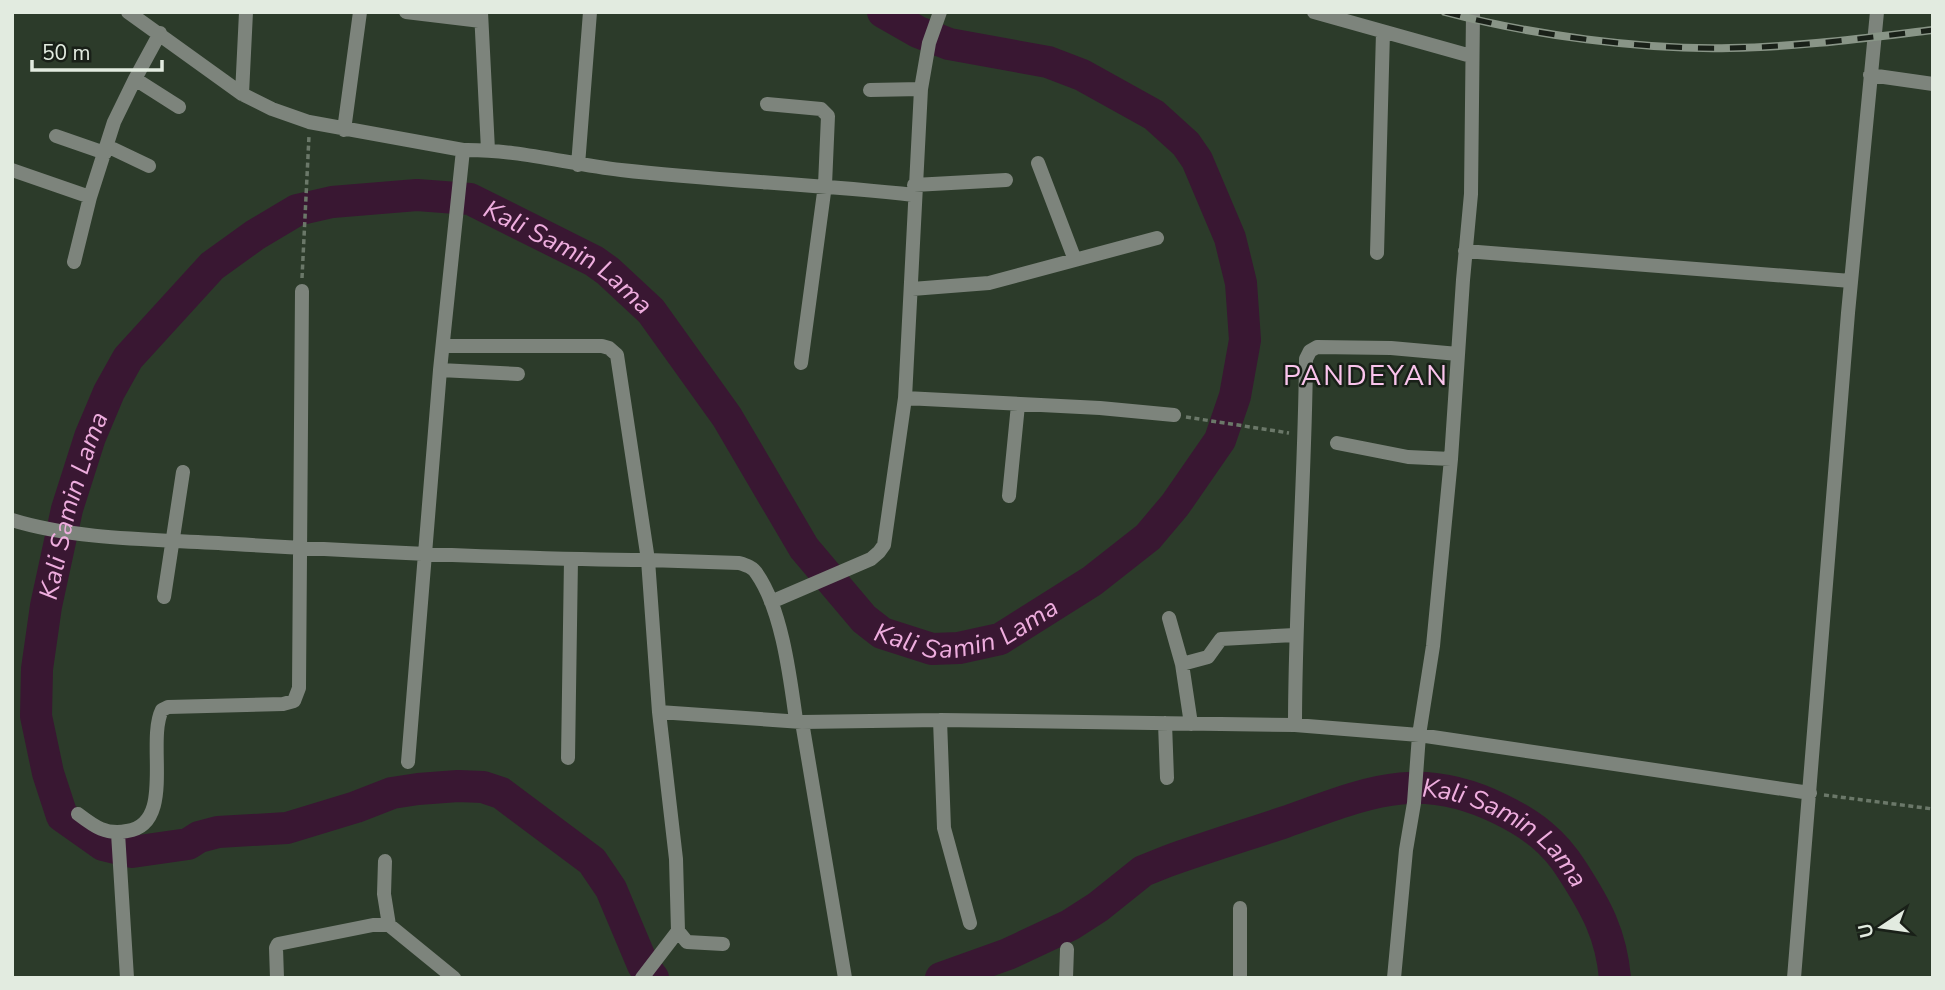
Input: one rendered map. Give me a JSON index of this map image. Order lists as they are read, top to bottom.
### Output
{
  "districts": ["PANDEYAN"],
  "water": ["Kali Samin Lama"],
  "scale_bar": "50 m",
  "north": "left"
}
